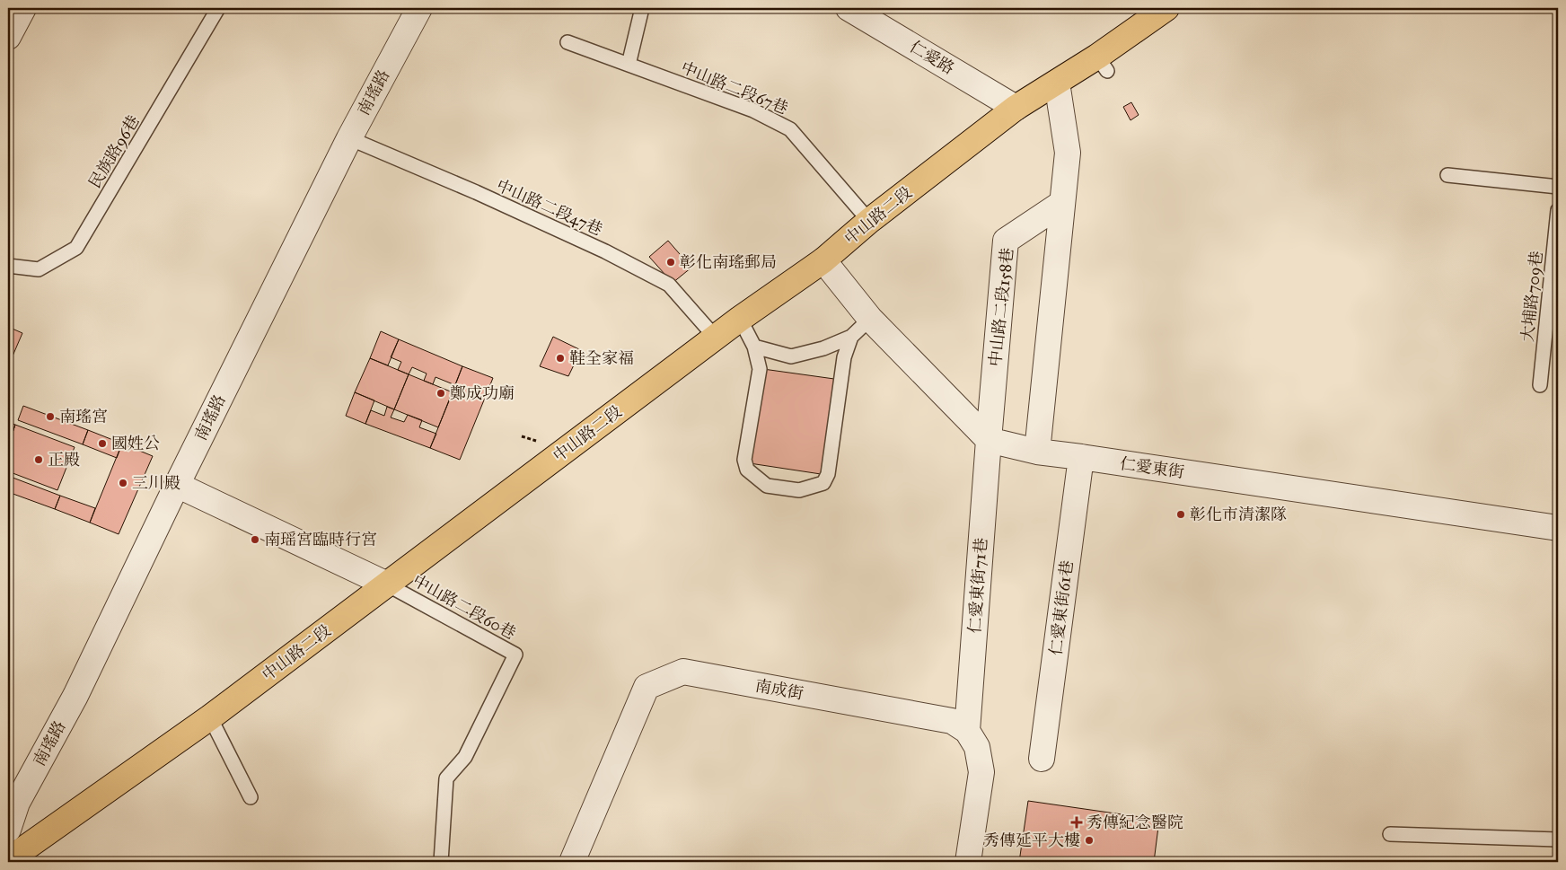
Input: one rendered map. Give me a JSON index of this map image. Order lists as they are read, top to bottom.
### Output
{
  "streets": {
    "main road": ["中山路二段"],
    "street": [
      "仁愛路",
      "南瑤路",
      "中山路二段158巷",
      "仁愛東街",
      "仁愛東街71巷",
      "仁愛東街61巷",
      "南成街"
    ],
    "lane": [
      "中山路二段67巷",
      "民族路96巷",
      "中山路二段47巷",
      "大埔路709巷",
      "中山路二段60巷"
    ]
  },
  "crossings": [
    ["仁愛路", "中山路二段"],
    ["中山路二段67巷", "中山路二段"],
    ["南瑤路", "中山路二段47巷"],
    ["中山路二段47巷", "中山路二段"],
    ["中山路二段", "中山路二段60巷"],
    ["中山路二段158巷", "仁愛東街"],
    ["中山路二段158巷", "仁愛東街71巷"],
    ["仁愛東街", "仁愛東街71巷"],
    ["仁愛東街", "仁愛東街61巷"],
    ["仁愛東街71巷", "南成街"]
  ],
  "places": {
    "other": [
      "彰化南瑤郵局",
      "鞋全家福",
      "鄭成功廟",
      "南瑤宮",
      "國姓公",
      "正殿",
      "三川殿",
      "彰化市清潔隊",
      "南瑶宮臨時行宮",
      "秀傳延平大樓"
    ],
    "health": ["秀傳紀念醫院"]
  }
}
